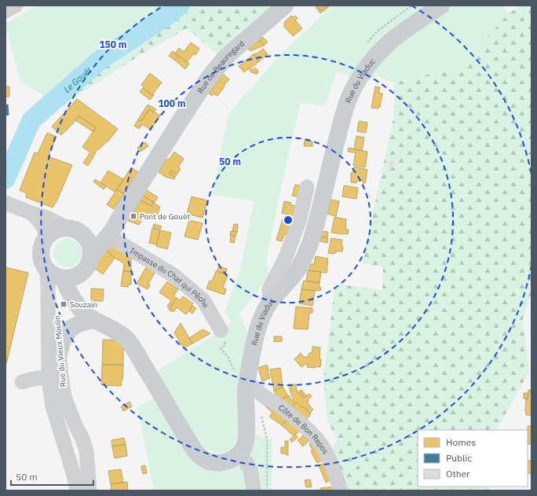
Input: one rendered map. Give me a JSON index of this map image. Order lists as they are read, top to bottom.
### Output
{
  "streets": {
    "main road": ["Rue de Beauregard", "Rue du Viaduc"],
    "street": ["Impasse du Chat qui Pêche", "Rue du Vieux Moulin", "Côte de Bon Repos"]
  },
  "crossings": [
    ["Rue de Beauregard", "Impasse du Chat qui Pêche"],
    ["Rue de Beauregard", "Rue du Vieux Moulin"],
    ["Rue du Viaduc", "Côte de Bon Repos"]
  ],
  "water": ["Le Gouët"],
  "places": {
    "transit": ["Pont de Gouët", "Souzain"]
  },
  "legend": ["Homes", "Public", "Other"],
  "scale_bar": "50 m",
  "rings": ["150 m", "100 m", "50 m"]
}
